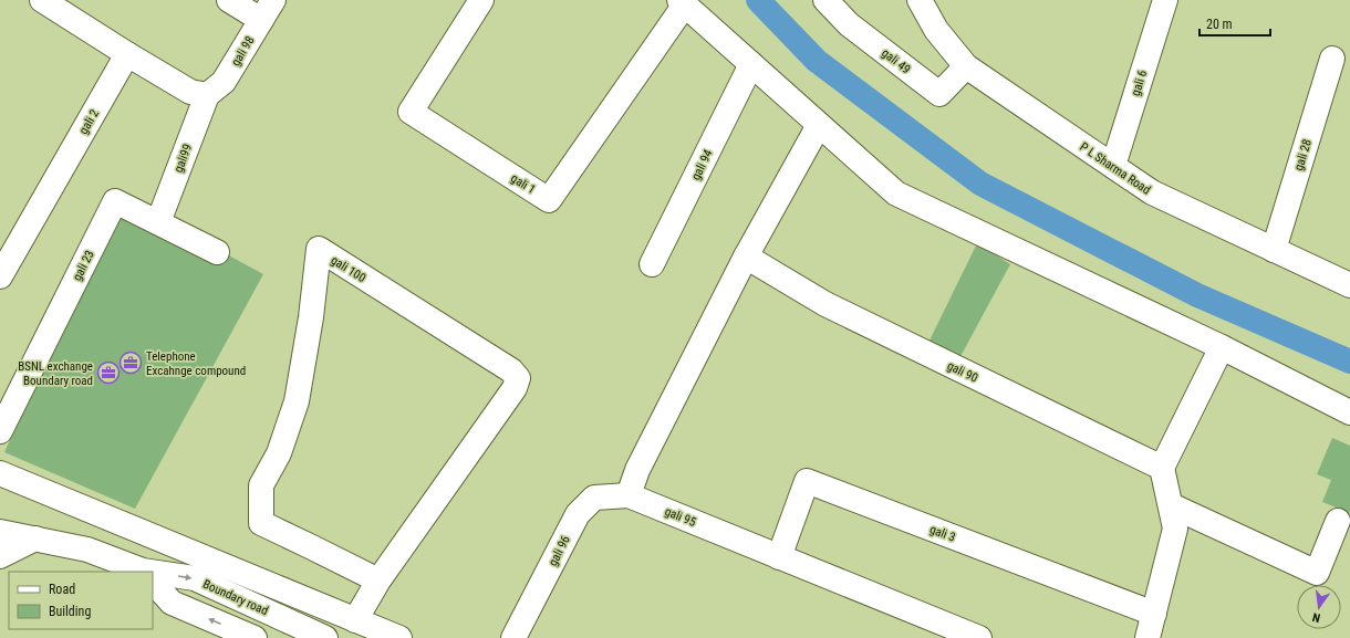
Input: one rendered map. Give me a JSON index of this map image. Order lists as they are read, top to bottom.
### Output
{
  "streets": {
    "street": [
      "gali 98",
      "gali 49",
      "gali 6",
      "gali 2",
      "gali 28",
      "gali99",
      "gali 94",
      "P L Sharma Road",
      "gali 1",
      "gali 23",
      "gali 100",
      "gali 90",
      "gali 95",
      "gali 3",
      "gali 96",
      "Boundary road"
    ]
  },
  "crossings": [
    ["gali 98", "gali99"],
    ["gali 49", "P L Sharma Road"],
    ["gali 6", "P L Sharma Road"],
    ["gali 28", "P L Sharma Road"],
    ["gali99", "gali 23"],
    ["gali 95", "gali 3"],
    ["gali 95", "gali 96"]
  ],
  "places": {
    "office": ["Telephone Excahnge compound", "BSNL exchange Boundary road"]
  },
  "legend": ["Road", "Building"],
  "scale_bar": "20 m",
  "north": "bottom"
}
